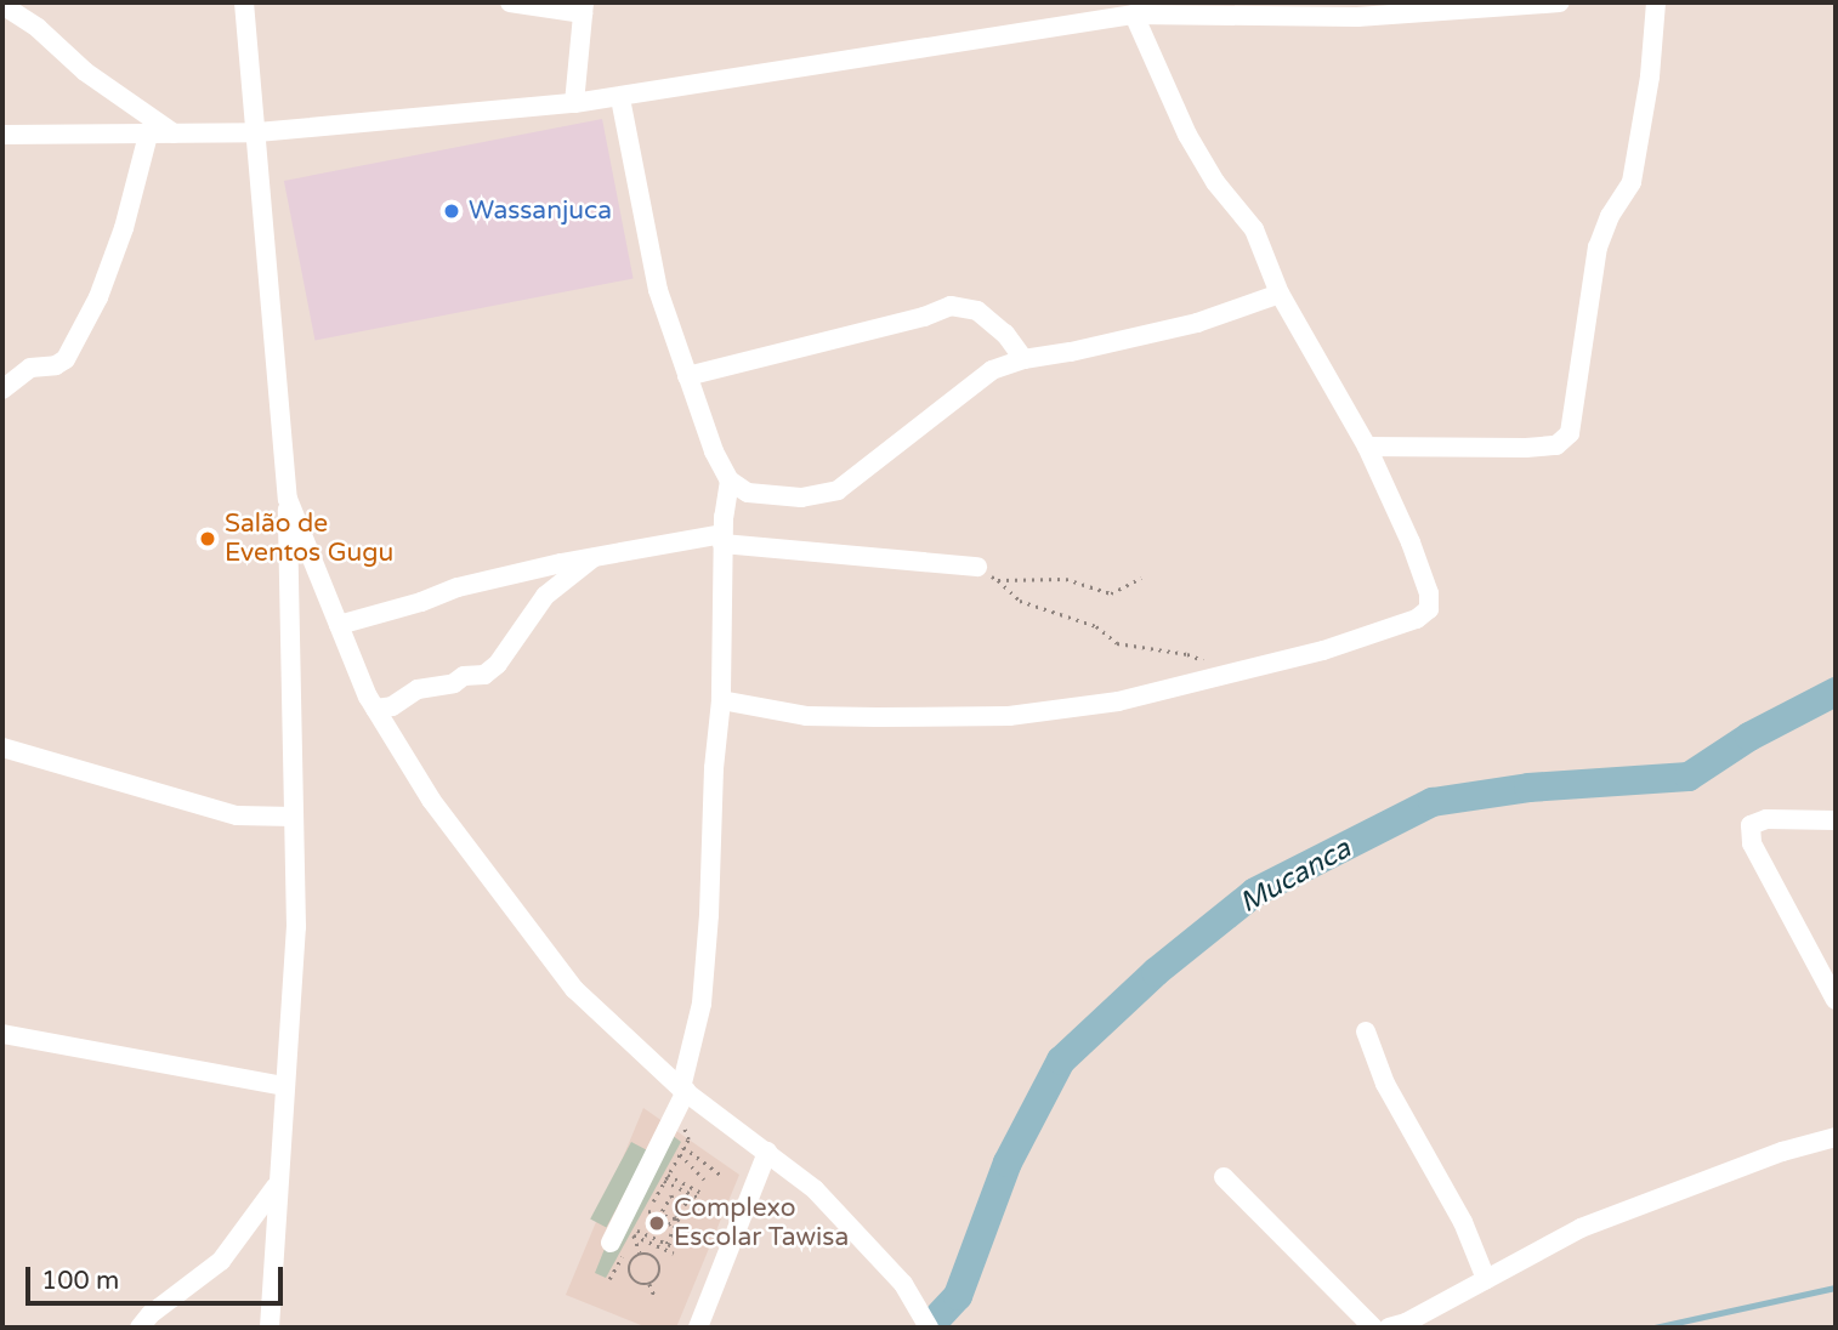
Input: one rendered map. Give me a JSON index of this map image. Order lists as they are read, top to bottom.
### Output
{
  "water": ["Mucanca"],
  "places": ["Wassanjuca", "Salão de Eventos Gugu", "Complexo Escolar Tawisa"],
  "scale_bar": "100 m"
}
